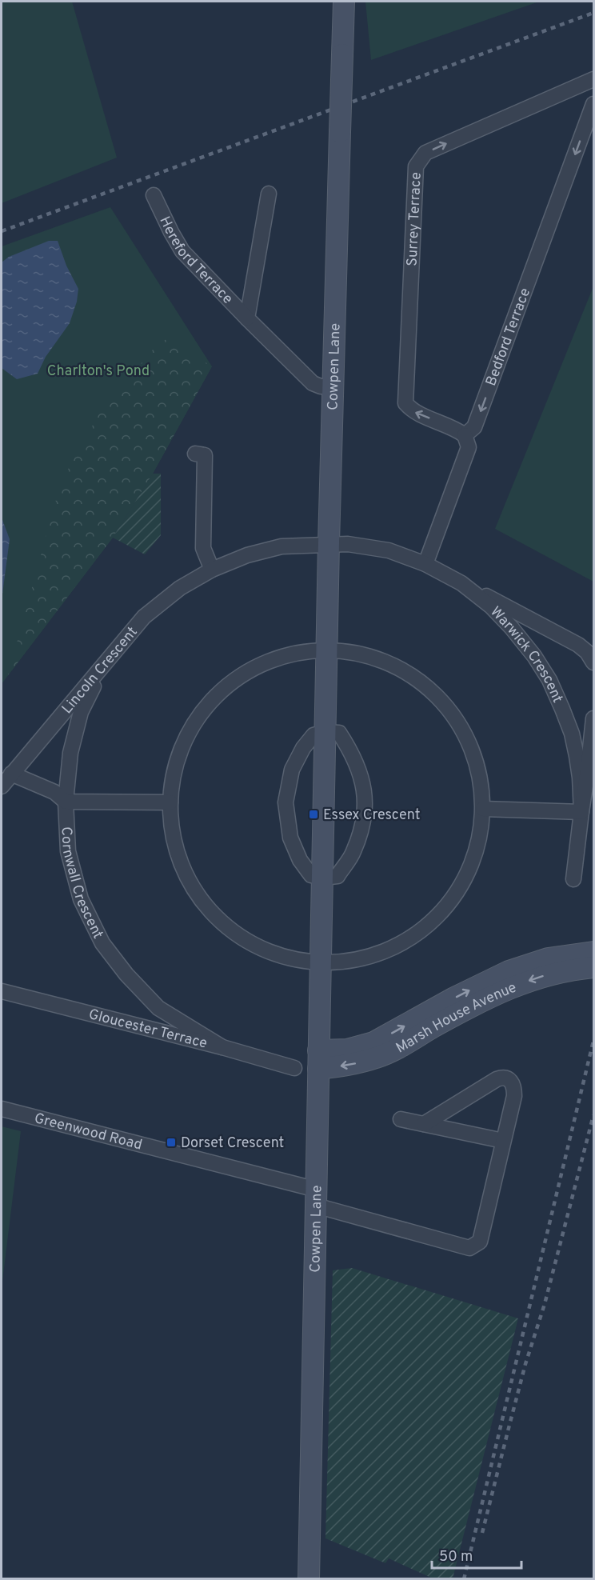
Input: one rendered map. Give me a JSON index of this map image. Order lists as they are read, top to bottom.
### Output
{
  "streets": {
    "street": [
      "Surrey Terrace",
      "Hereford Terrace",
      "Bedford Terrace",
      "Cowpen Lane",
      "Warwick Crescent",
      "Lincoln Crescent",
      "Cornwall Crescent",
      "Marsh House Avenue",
      "Gloucester Terrace",
      "Greenwood Road"
    ]
  },
  "crossings": [
    ["Surrey Terrace", "Bedford Terrace"],
    ["Hereford Terrace", "Cowpen Lane"],
    ["Cowpen Lane", "Warwick Crescent"],
    ["Cowpen Lane", "Lincoln Crescent"],
    ["Cowpen Lane", "Marsh House Avenue"],
    ["Cowpen Lane", "Greenwood Road"],
    ["Warwick Crescent", "Lincoln Crescent"],
    ["Lincoln Crescent", "Cornwall Crescent"],
    ["Cornwall Crescent", "Gloucester Terrace"]
  ],
  "one_way": ["Bedford Terrace"],
  "parks": ["Charlton's Pond"],
  "places": {
    "transit": ["Essex Crescent", "Dorset Crescent"]
  },
  "scale_bar": "50 m"
}
